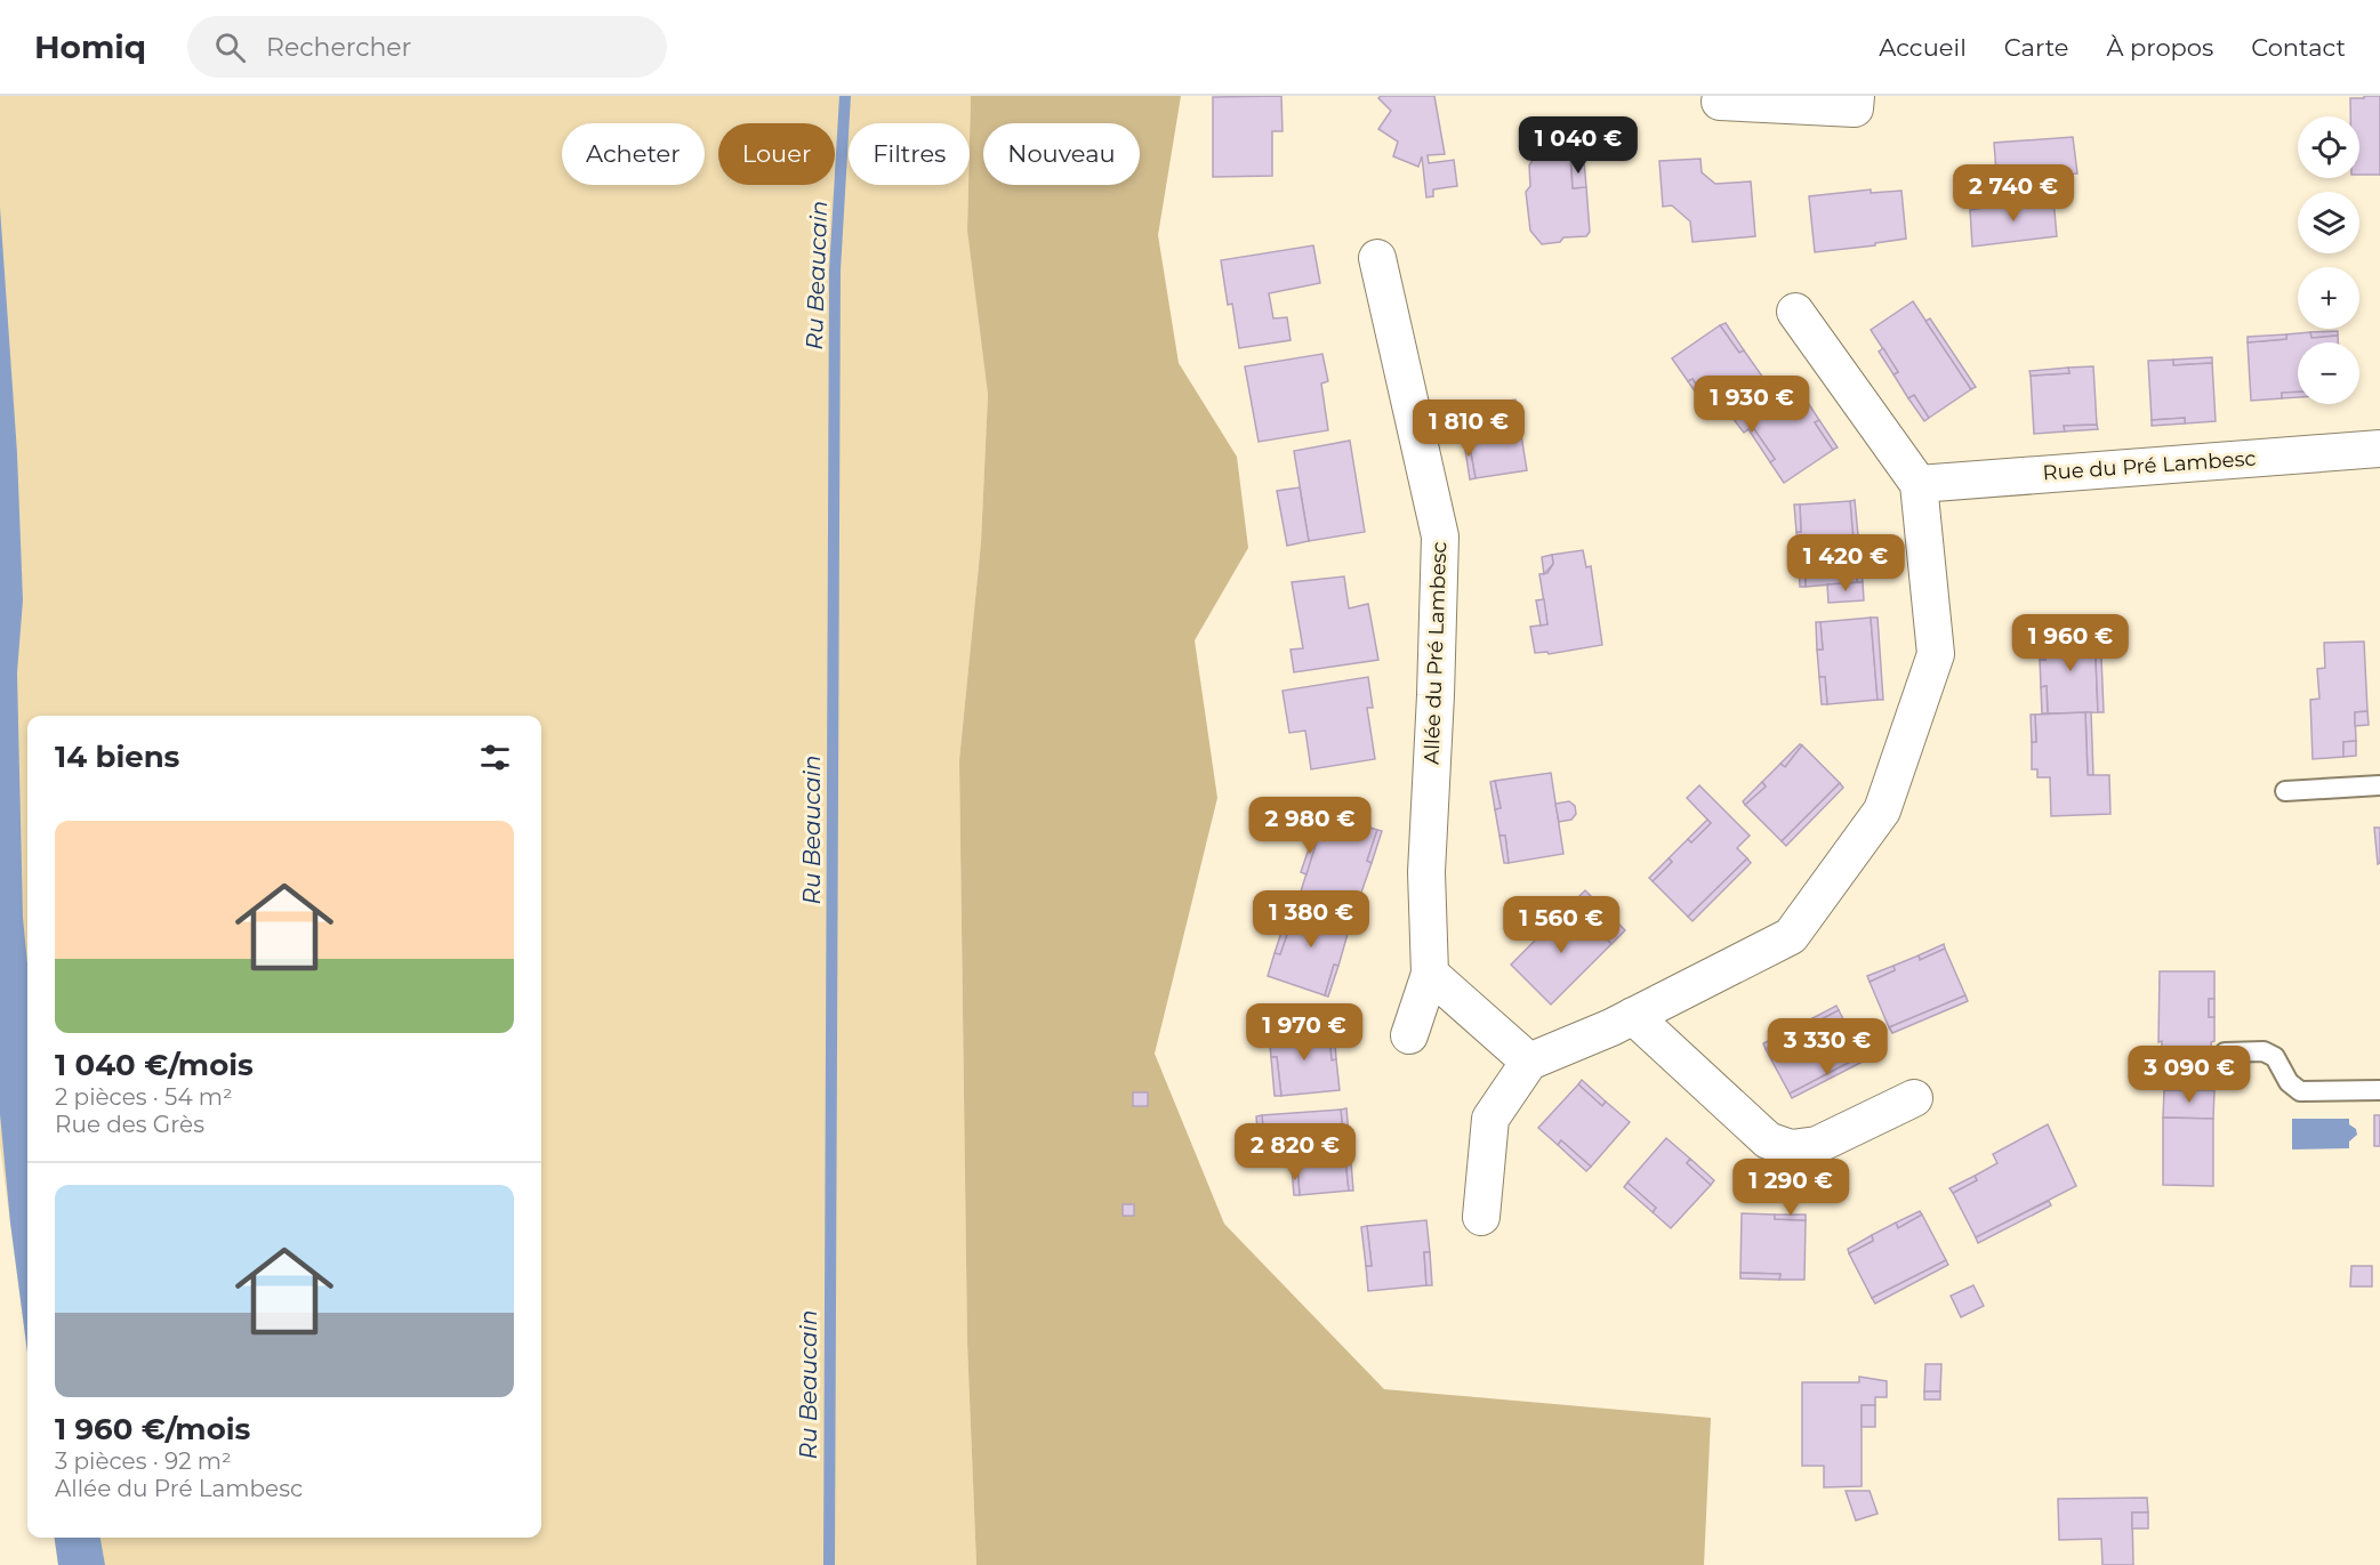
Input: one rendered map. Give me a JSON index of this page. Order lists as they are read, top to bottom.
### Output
{
  "streets": {
    "street": ["Rue du Pré Lambesc", "Allée du Pré Lambesc"]
  },
  "water": ["Ru Beaucain"],
  "page": {
    "header": "Homiq",
    "search": "Rechercher",
    "nav": [
      "Accueil",
      "Carte",
      "À propos",
      "Contact"
    ],
    "map_buttons": ["+", "−"],
    "price": [
      "1 040 €",
      "2 740 €",
      "1 930 €",
      "1 810 €",
      "1 420 €",
      "1 960 €",
      "2 980 €",
      "1 380 €",
      "1 560 €",
      "1 970 €",
      "3 330 €",
      "3 090 €",
      "2 820 €",
      "1 290 €"
    ],
    "chip": [
      "Acheter",
      "Louer",
      "Filtres",
      "Nouveau"
    ],
    "heading": "14 biens",
    "list": [
      {
        "name": "1 040 €/mois",
        "note": "2 pièces · 54 m² · Rue des Grès"
      },
      {
        "name": "1 960 €/mois",
        "note": "3 pièces · 92 m² · Allée du Pré Lambesc"
      }
    ]
  }
}
